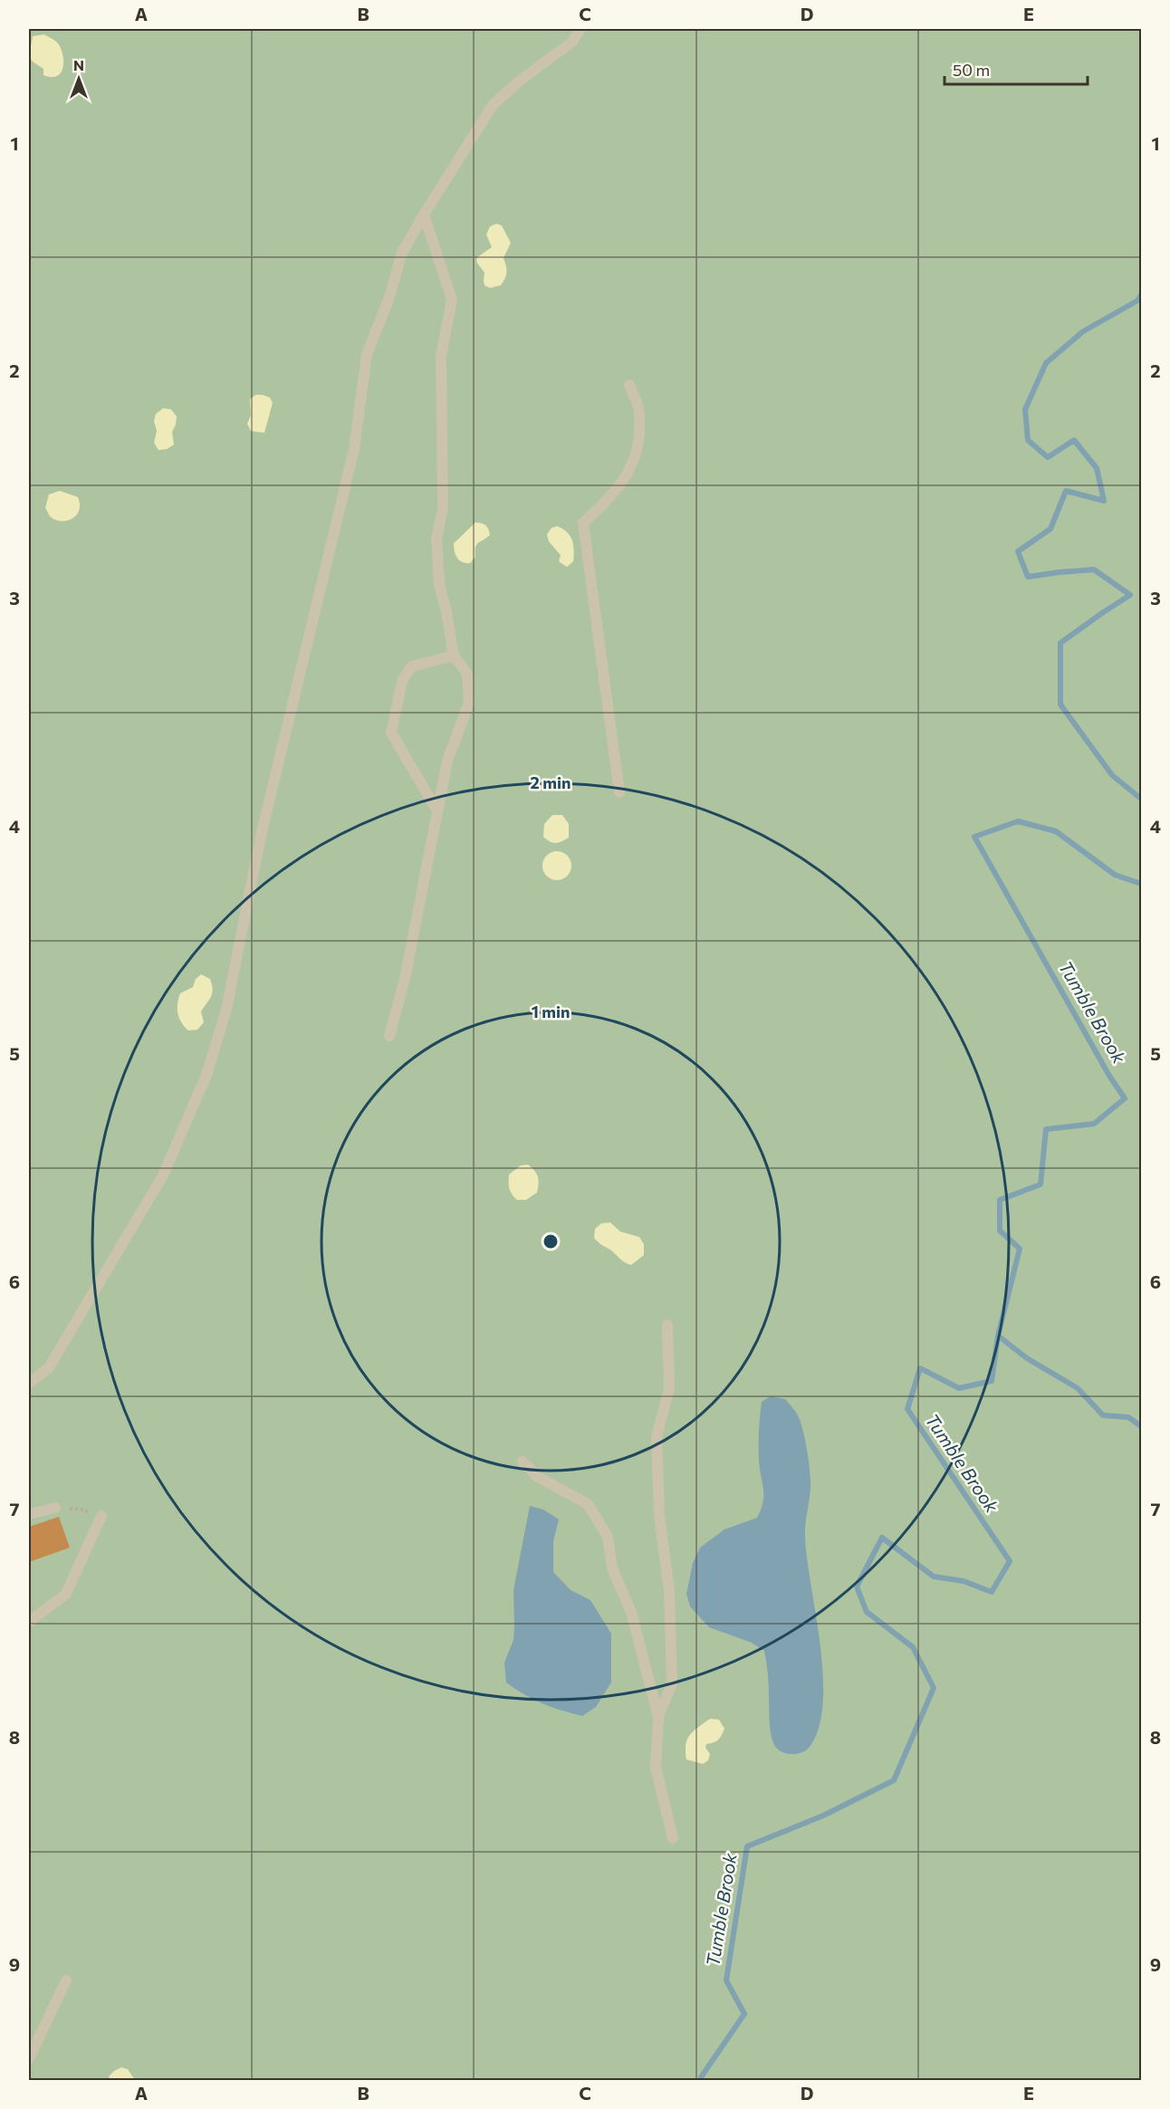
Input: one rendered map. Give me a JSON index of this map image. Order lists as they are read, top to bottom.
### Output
{
  "water": ["Tumble Brook"],
  "scale_bar": "50 m",
  "north": "top",
  "grid": {
    "columns": [
      "A",
      "B",
      "C",
      "D",
      "E"
    ],
    "rows": [
      "1",
      "2",
      "3",
      "4",
      "5",
      "6",
      "7",
      "8",
      "9"
    ]
  },
  "rings": ["2 min", "1 min"]
}
